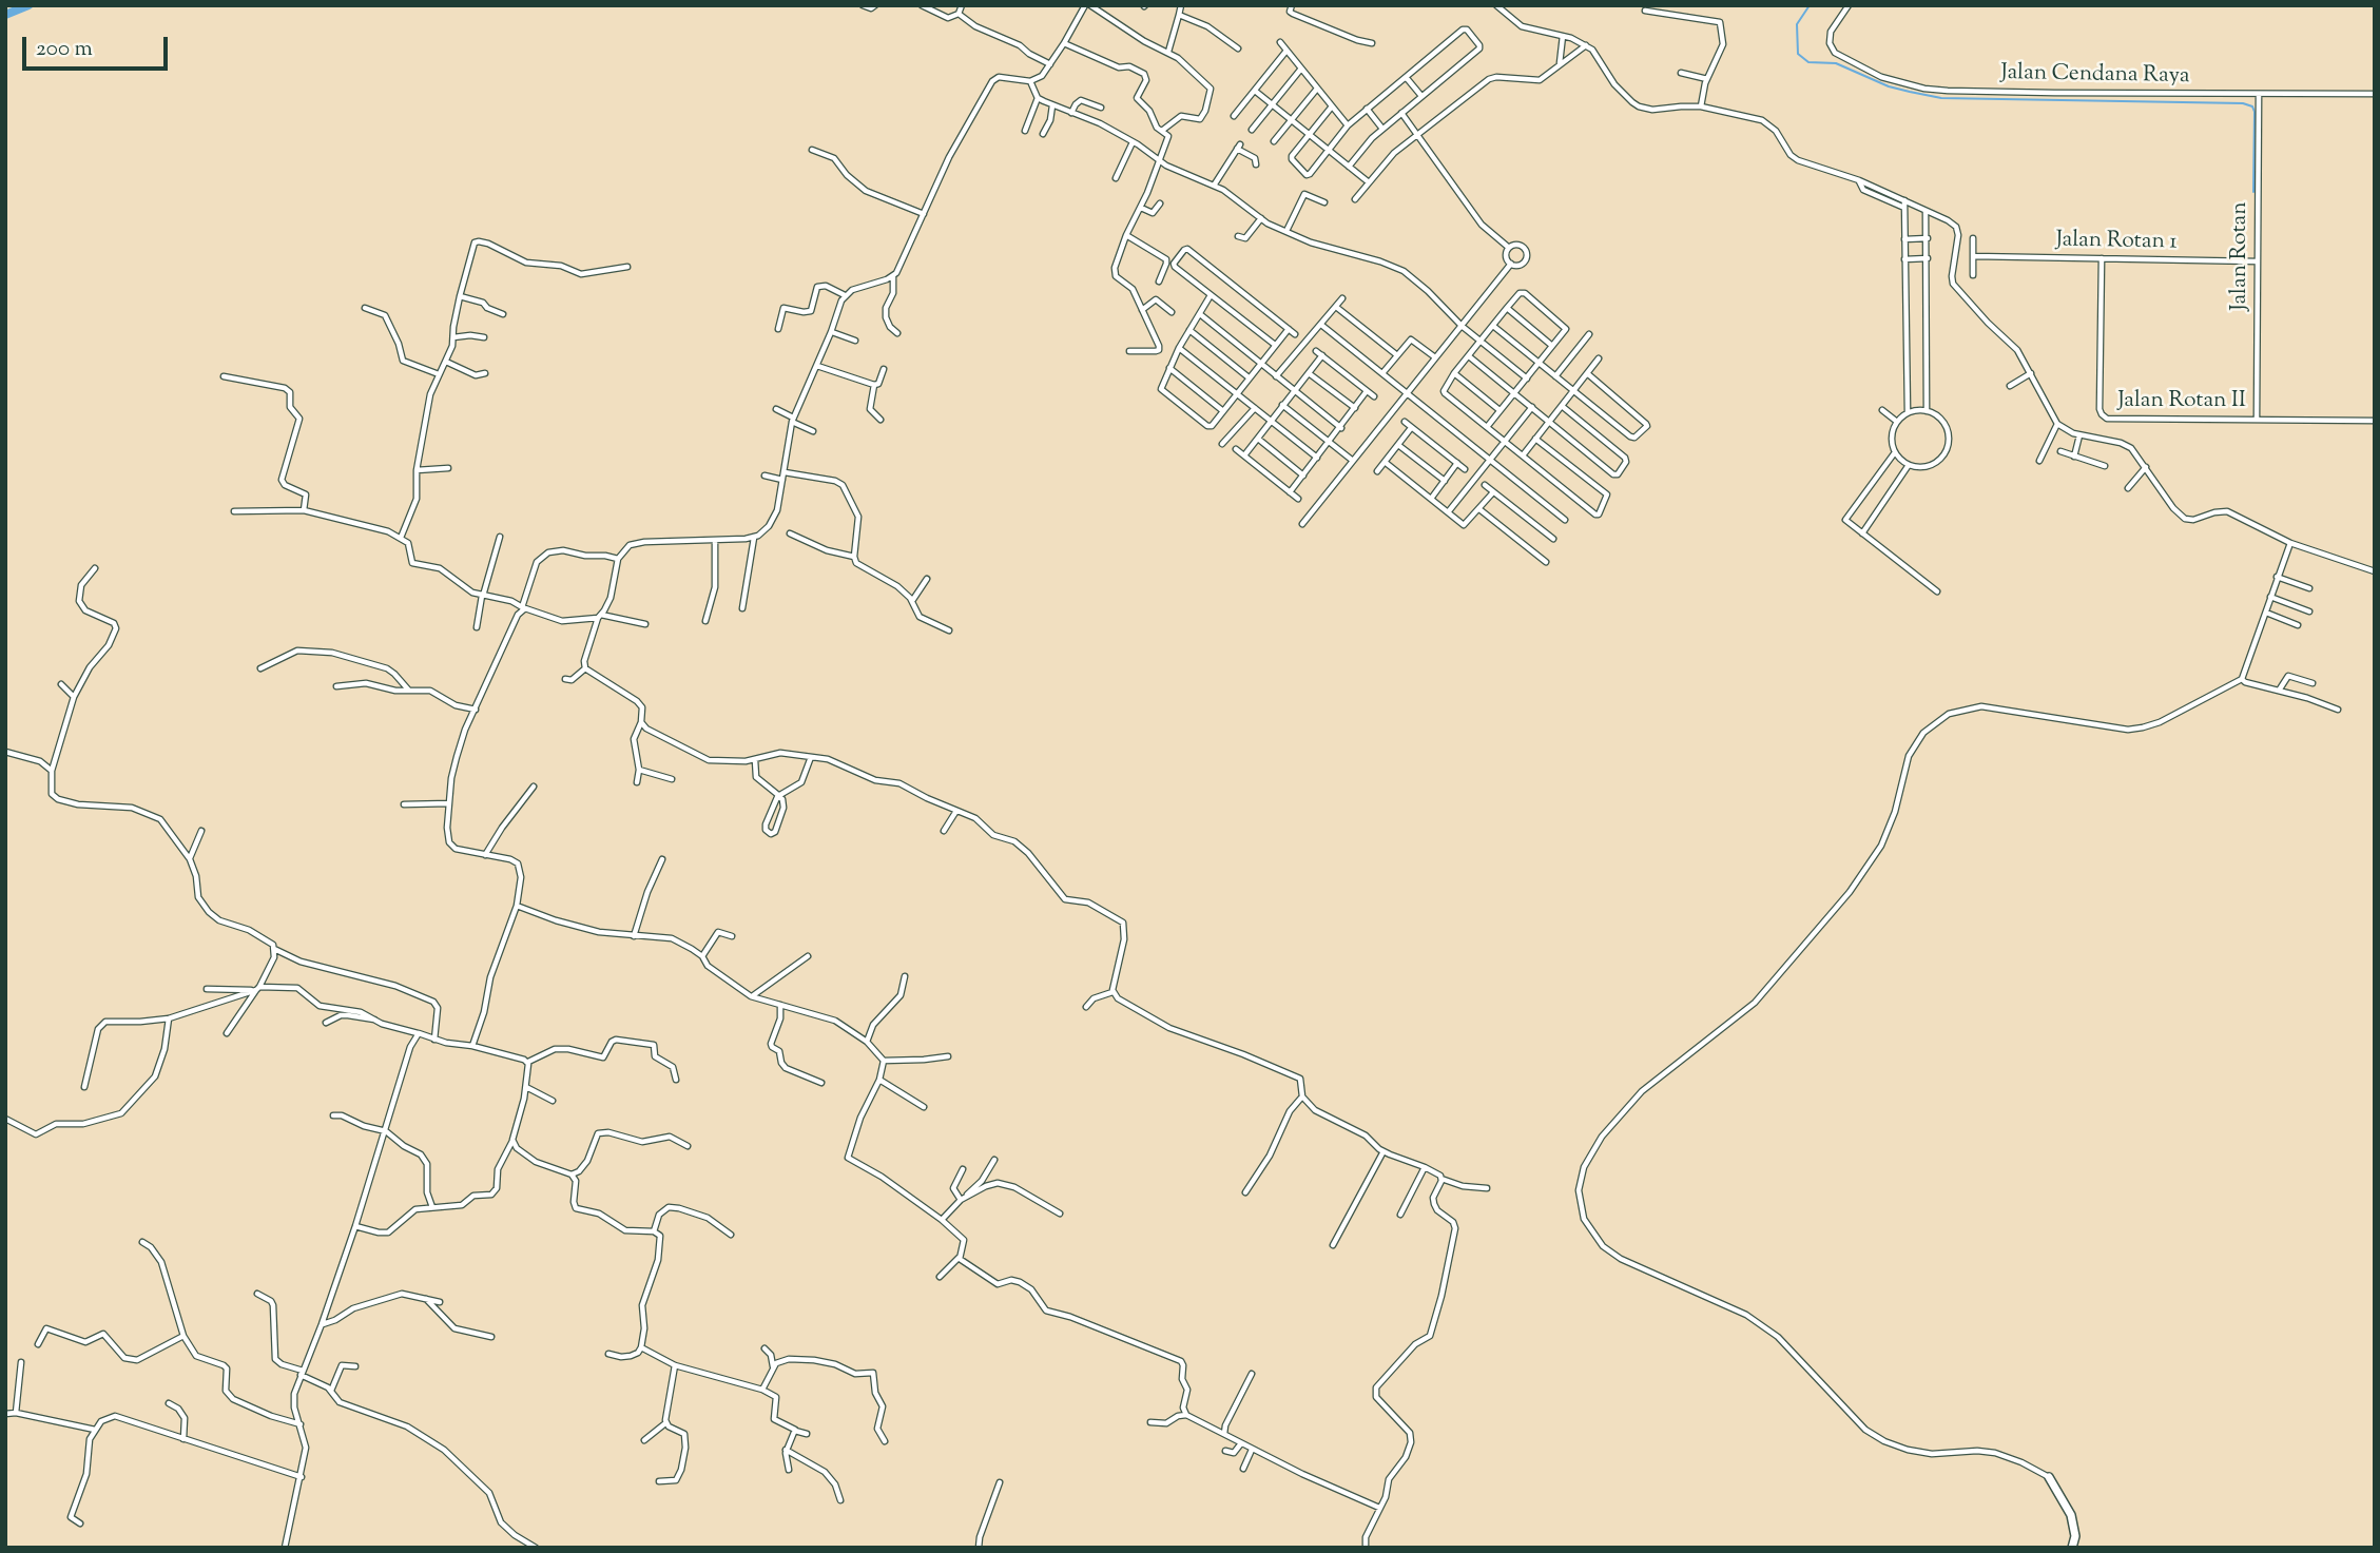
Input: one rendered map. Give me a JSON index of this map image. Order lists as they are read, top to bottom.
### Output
{
  "streets": {
    "street": [
      "Jalan Cendana Raya",
      "Jalan Rotan 1",
      "Jalan Rotan",
      "Jalan Rotan II"
    ]
  },
  "crossings": [
    ["Jalan Cendana Raya", "Jalan Rotan"],
    ["Jalan Rotan 1", "Jalan Rotan"],
    ["Jalan Rotan 1", "Jalan Rotan II"],
    ["Jalan Rotan", "Jalan Rotan II"]
  ],
  "scale_bar": "200 m"
}
